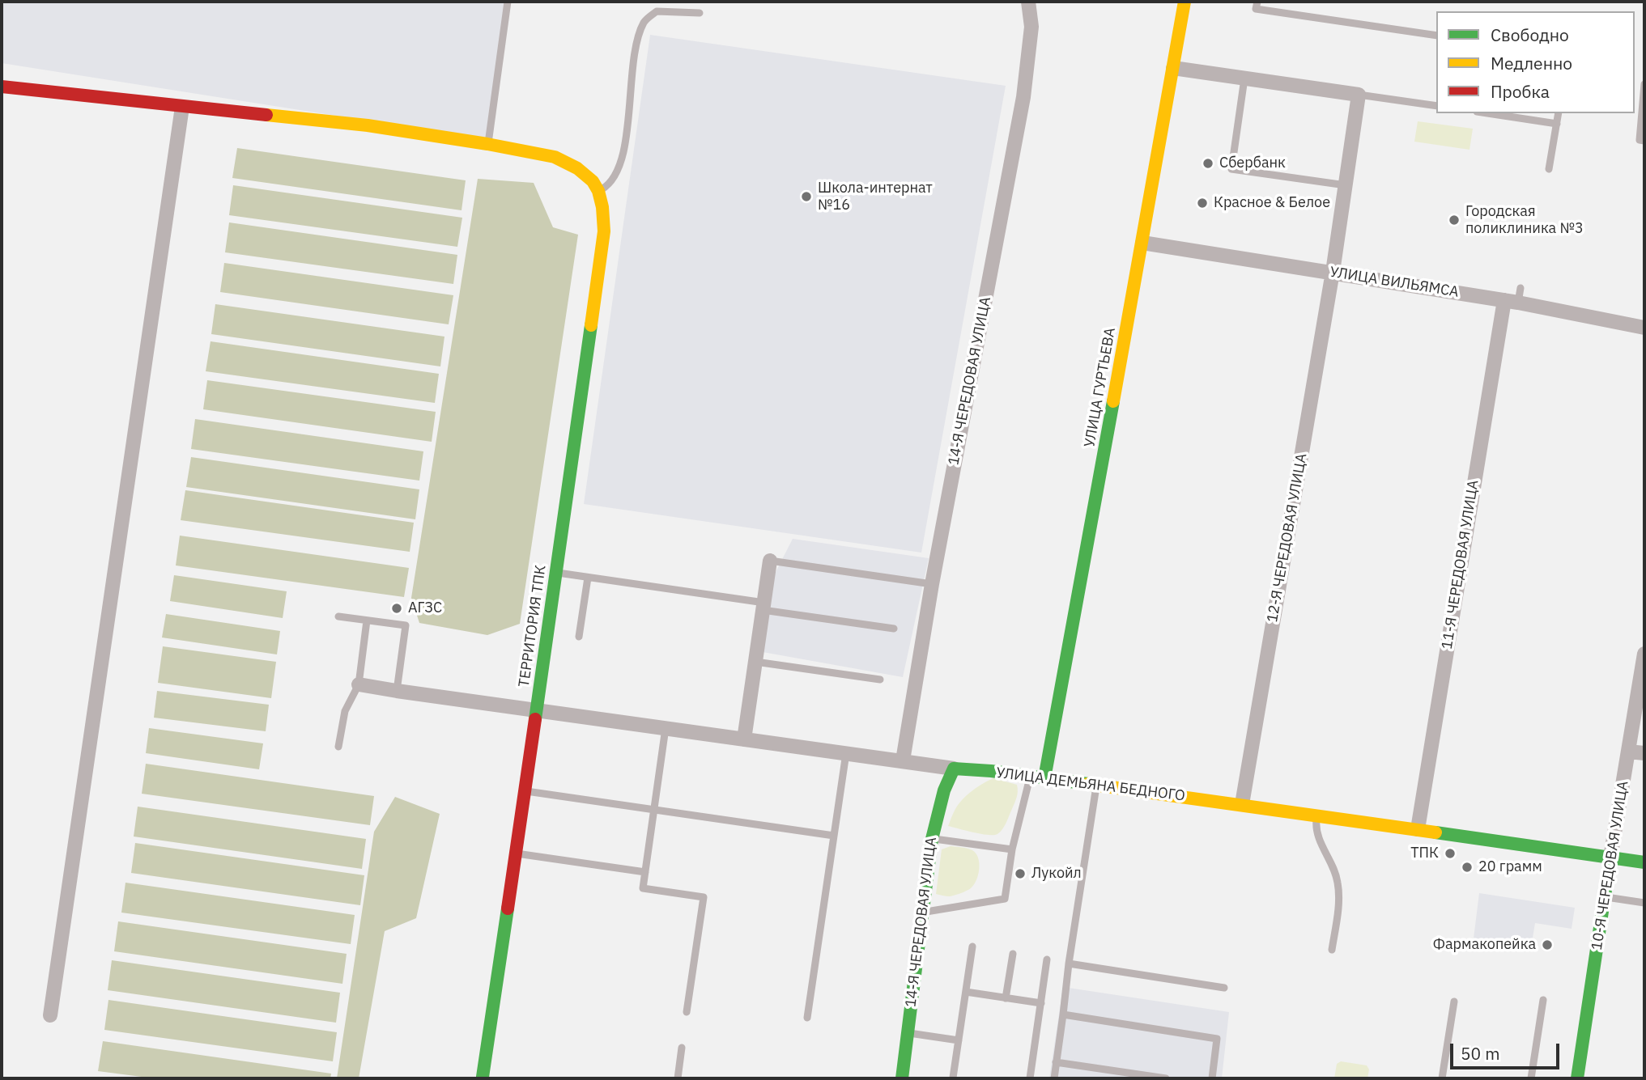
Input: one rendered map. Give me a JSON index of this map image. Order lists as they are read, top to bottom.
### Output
{
  "streets": {
    "main road": [
      "14-Я ЧЕРЕДОВАЯ УЛИЦА",
      "УЛИЦА ГУРТЬЕВА",
      "ТЕРРИТОРИЯ ТПК",
      "УЛИЦА ДЕМЬЯНА БЕДНОГО",
      "10-Я ЧЕРЕДОВАЯ УЛИЦА"
    ],
    "street": ["УЛИЦА ВИЛЬЯМСА", "12-Я ЧЕРЕДОВАЯ УЛИЦА", "11-Я ЧЕРЕДОВАЯ УЛИЦА"]
  },
  "crossings": [
    ["УЛИЦА ВИЛЬЯМСА", "УЛИЦА ГУРТЬЕВА"],
    ["УЛИЦА ВИЛЬЯМСА", "12-Я ЧЕРЕДОВАЯ УЛИЦА"],
    ["УЛИЦА ВИЛЬЯМСА", "11-Я ЧЕРЕДОВАЯ УЛИЦА"],
    ["14-Я ЧЕРЕДОВАЯ УЛИЦА", "УЛИЦА ДЕМЬЯНА БЕДНОГО"],
    ["УЛИЦА ГУРТЬЕВА", "УЛИЦА ДЕМЬЯНА БЕДНОГО"],
    ["12-Я ЧЕРЕДОВАЯ УЛИЦА", "УЛИЦА ДЕМЬЯНА БЕДНОГО"],
    ["11-Я ЧЕРЕДОВАЯ УЛИЦА", "УЛИЦА ДЕМЬЯНА БЕДНОГО"],
    ["ТЕРРИТОРИЯ ТПК", "УЛИЦА ДЕМЬЯНА БЕДНОГО"],
    ["УЛИЦА ДЕМЬЯНА БЕДНОГО", "10-Я ЧЕРЕДОВАЯ УЛИЦА"]
  ],
  "places": [
    "Сбербанк",
    "Школа-интернат №16",
    "Красное & Белое",
    "Городская поликлиника №3",
    "АГЗС",
    "ТПК",
    "20 грамм",
    "Лукойл",
    "Фармакопейка"
  ],
  "legend": ["Свободно", "Медленно", "Пробка"],
  "scale_bar": "50 m"
}
